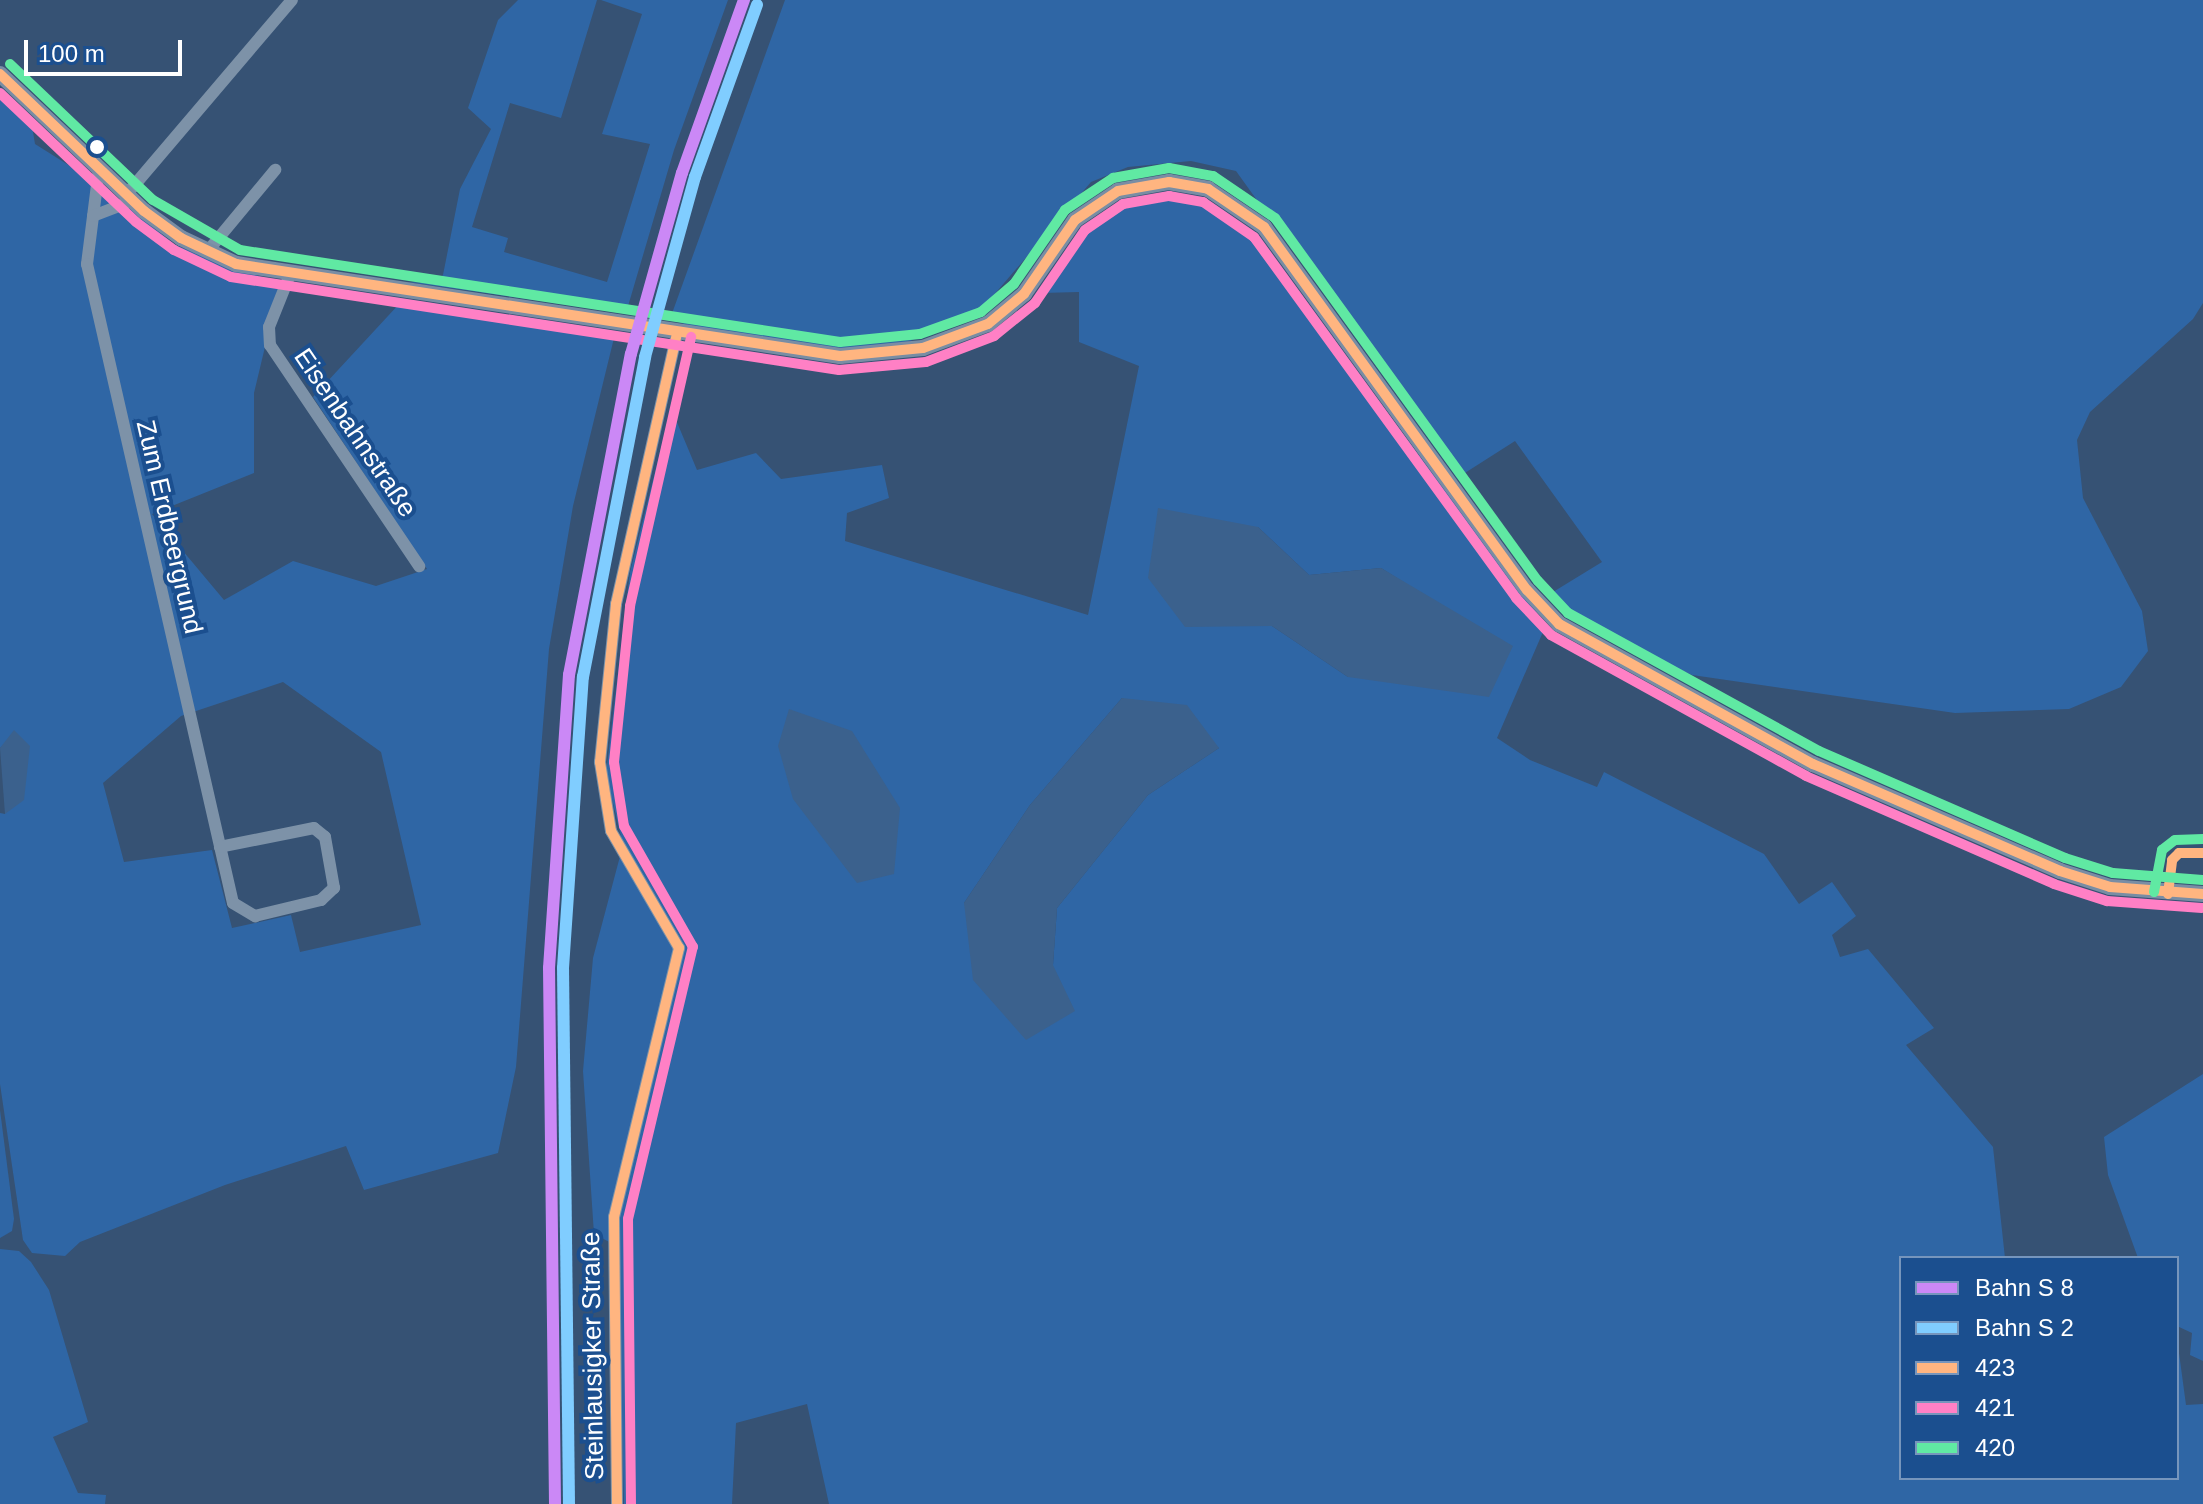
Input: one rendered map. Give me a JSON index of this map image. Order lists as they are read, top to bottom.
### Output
{
  "streets": {
    "street": ["Eisenbahnstraße", "Zum Erdbeergrund", "Steinlausigker Straße"]
  },
  "lines": ["transit line 420", "transit line 423", "transit line 421"],
  "legend": [
    "Bahn S 8",
    "Bahn S 2",
    "423",
    "421",
    "420"
  ],
  "scale_bar": "100 m"
}
